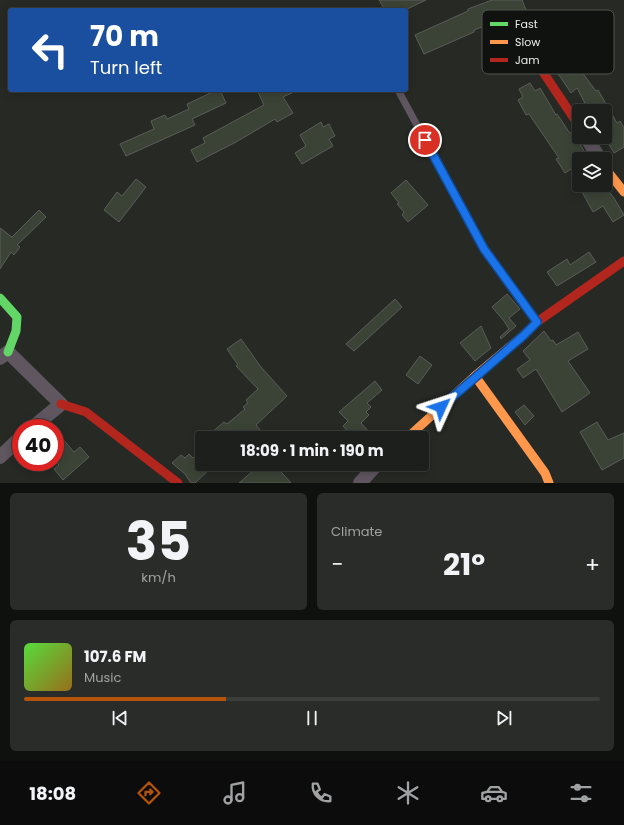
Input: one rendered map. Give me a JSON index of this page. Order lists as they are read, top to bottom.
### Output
{
  "legend": ["Fast", "Slow", "Jam"],
  "page": {
    "turn": ["70 m", "Turn left"],
    "limit": "40",
    "trip": "18:09 · 1 min · 190 m",
    "tile": [
      ["35", "km/h"],
      "Climate"
    ],
    "heat": ["−", "21°", "+"],
    "song": ["107.6 FM", "Music"],
    "tabs": "18:08"
  }
}
